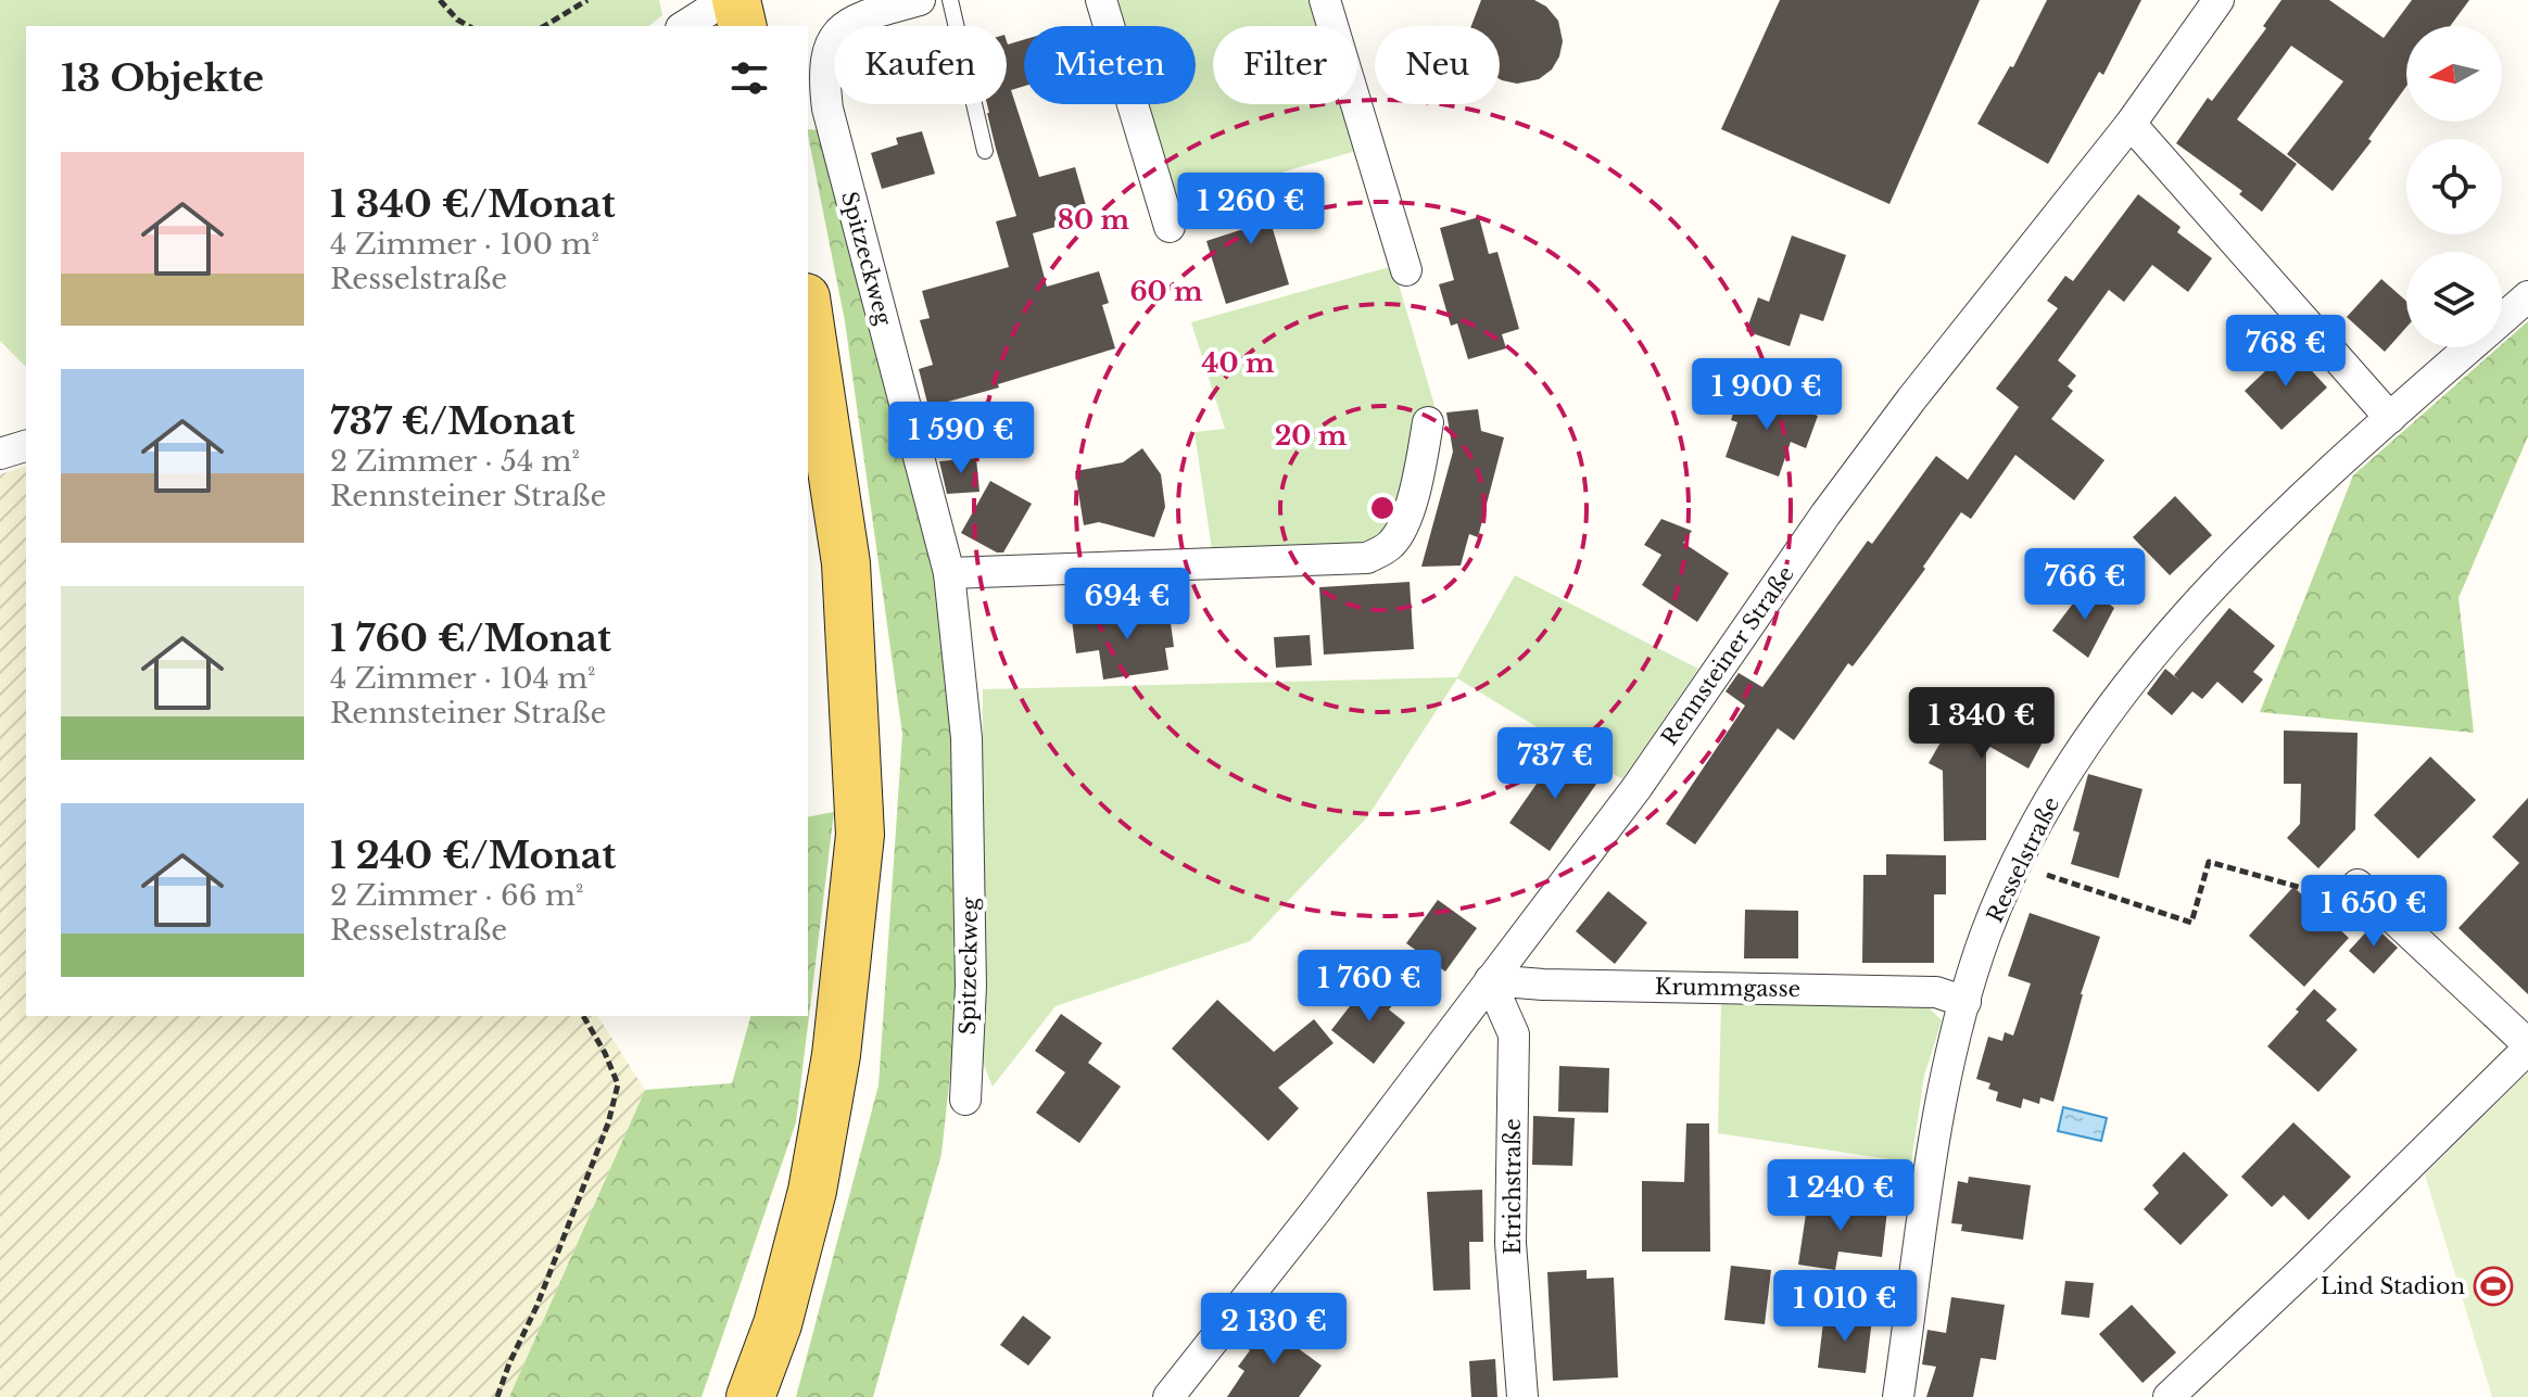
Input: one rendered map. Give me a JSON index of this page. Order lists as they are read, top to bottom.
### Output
{
  "streets": {
    "street": [
      "Spitzeckweg",
      "Rennsteiner Straße",
      "Resselstraße",
      "Krummgasse",
      "Etrichstraße"
    ]
  },
  "crossings": [
    ["Rennsteiner Straße", "Krummgasse"],
    ["Rennsteiner Straße", "Etrichstraße"],
    ["Resselstraße", "Krummgasse"],
    ["Krummgasse", "Etrichstraße"]
  ],
  "places": {
    "sports": ["Lind Stadion"]
  },
  "north": "left",
  "page": {
    "chip": [
      "Kaufen",
      "Mieten",
      "Filter",
      "Neu"
    ],
    "heading": "13 Objekte",
    "list": [
      {
        "name": "1 340 €/Monat",
        "note": "4 Zimmer · 100 m² · Resselstraße"
      },
      {
        "name": "737 €/Monat",
        "note": "2 Zimmer · 54 m² · Rennsteiner Straße"
      },
      {
        "name": "1 760 €/Monat",
        "note": "4 Zimmer · 104 m² · Rennsteiner Straße"
      },
      {
        "name": "1 240 €/Monat",
        "note": "2 Zimmer · 66 m² · Resselstraße"
      }
    ],
    "price": [
      "1 260 €",
      "768 €",
      "1 900 €",
      "1 590 €",
      "766 €",
      "694 €",
      "1 340 €",
      "737 €",
      "1 650 €",
      "1 760 €",
      "1 240 €",
      "1 010 €",
      "2 130 €"
    ]
  },
  "rings": [
    "80 m",
    "60 m",
    "40 m",
    "20 m"
  ]
}
